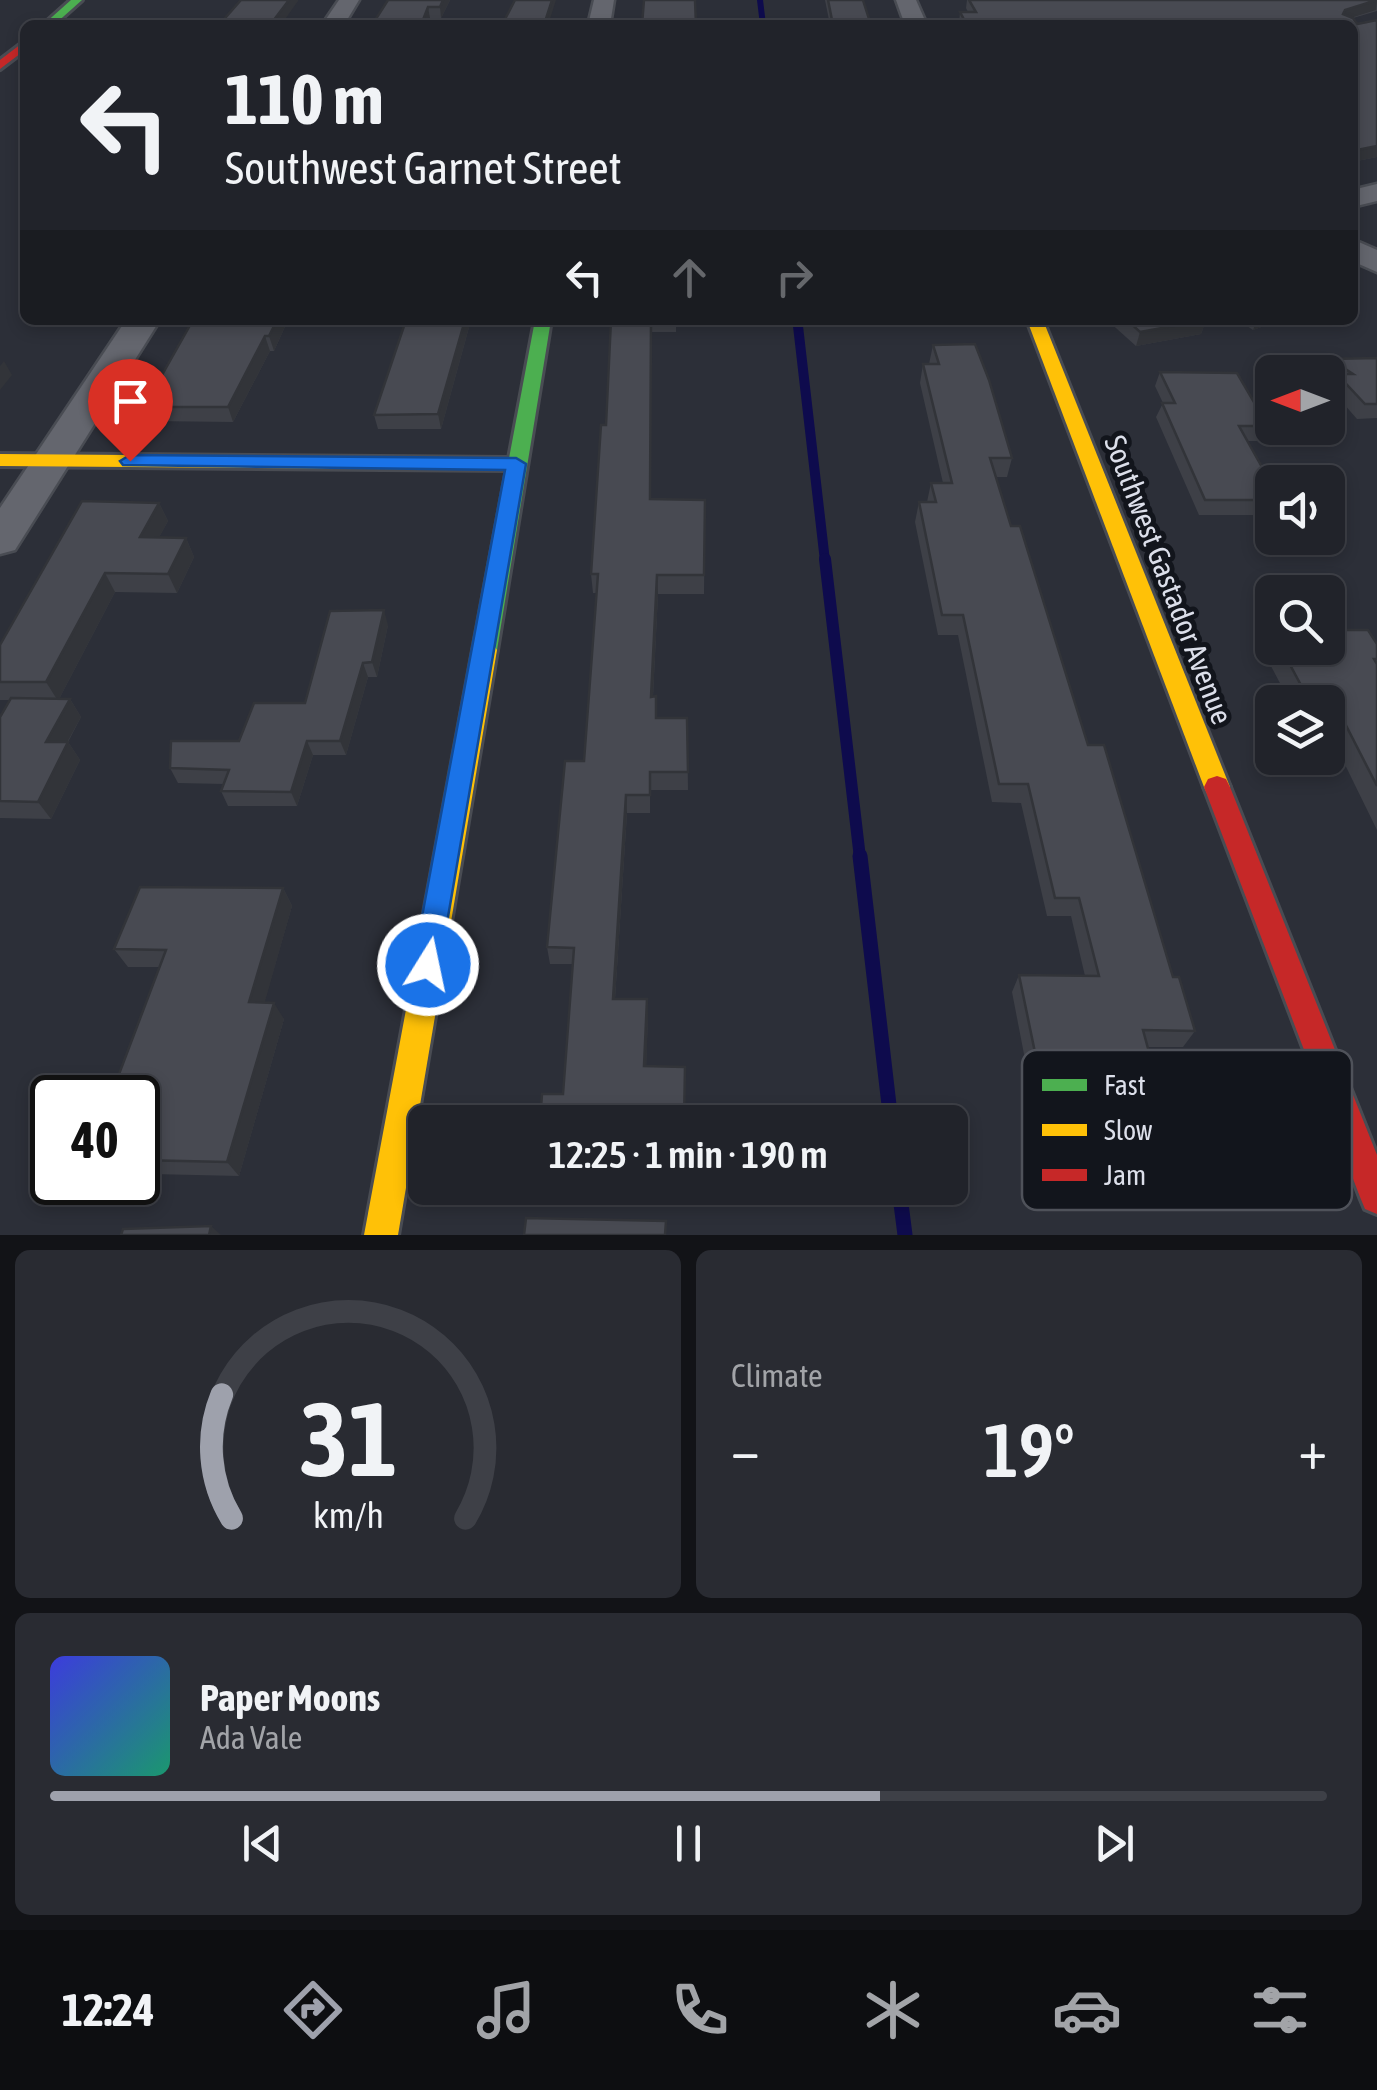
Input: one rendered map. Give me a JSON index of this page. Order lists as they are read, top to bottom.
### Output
{
  "streets": {
    "street": ["Southwest Gastador Avenue"]
  },
  "legend": ["Fast", "Slow", "Jam"],
  "north": "left",
  "page": {
    "turn": ["110 m", "Southwest Garnet Street"],
    "limit": "40",
    "trip": "12:25 · 1 min · 190 m",
    "tile": "Climate",
    "heat": ["−", "19°", "+"],
    "song": ["Paper Moons", "Ada Vale"],
    "tabs": "12:24",
    "gauge": ["31", "km/h"]
  }
}
